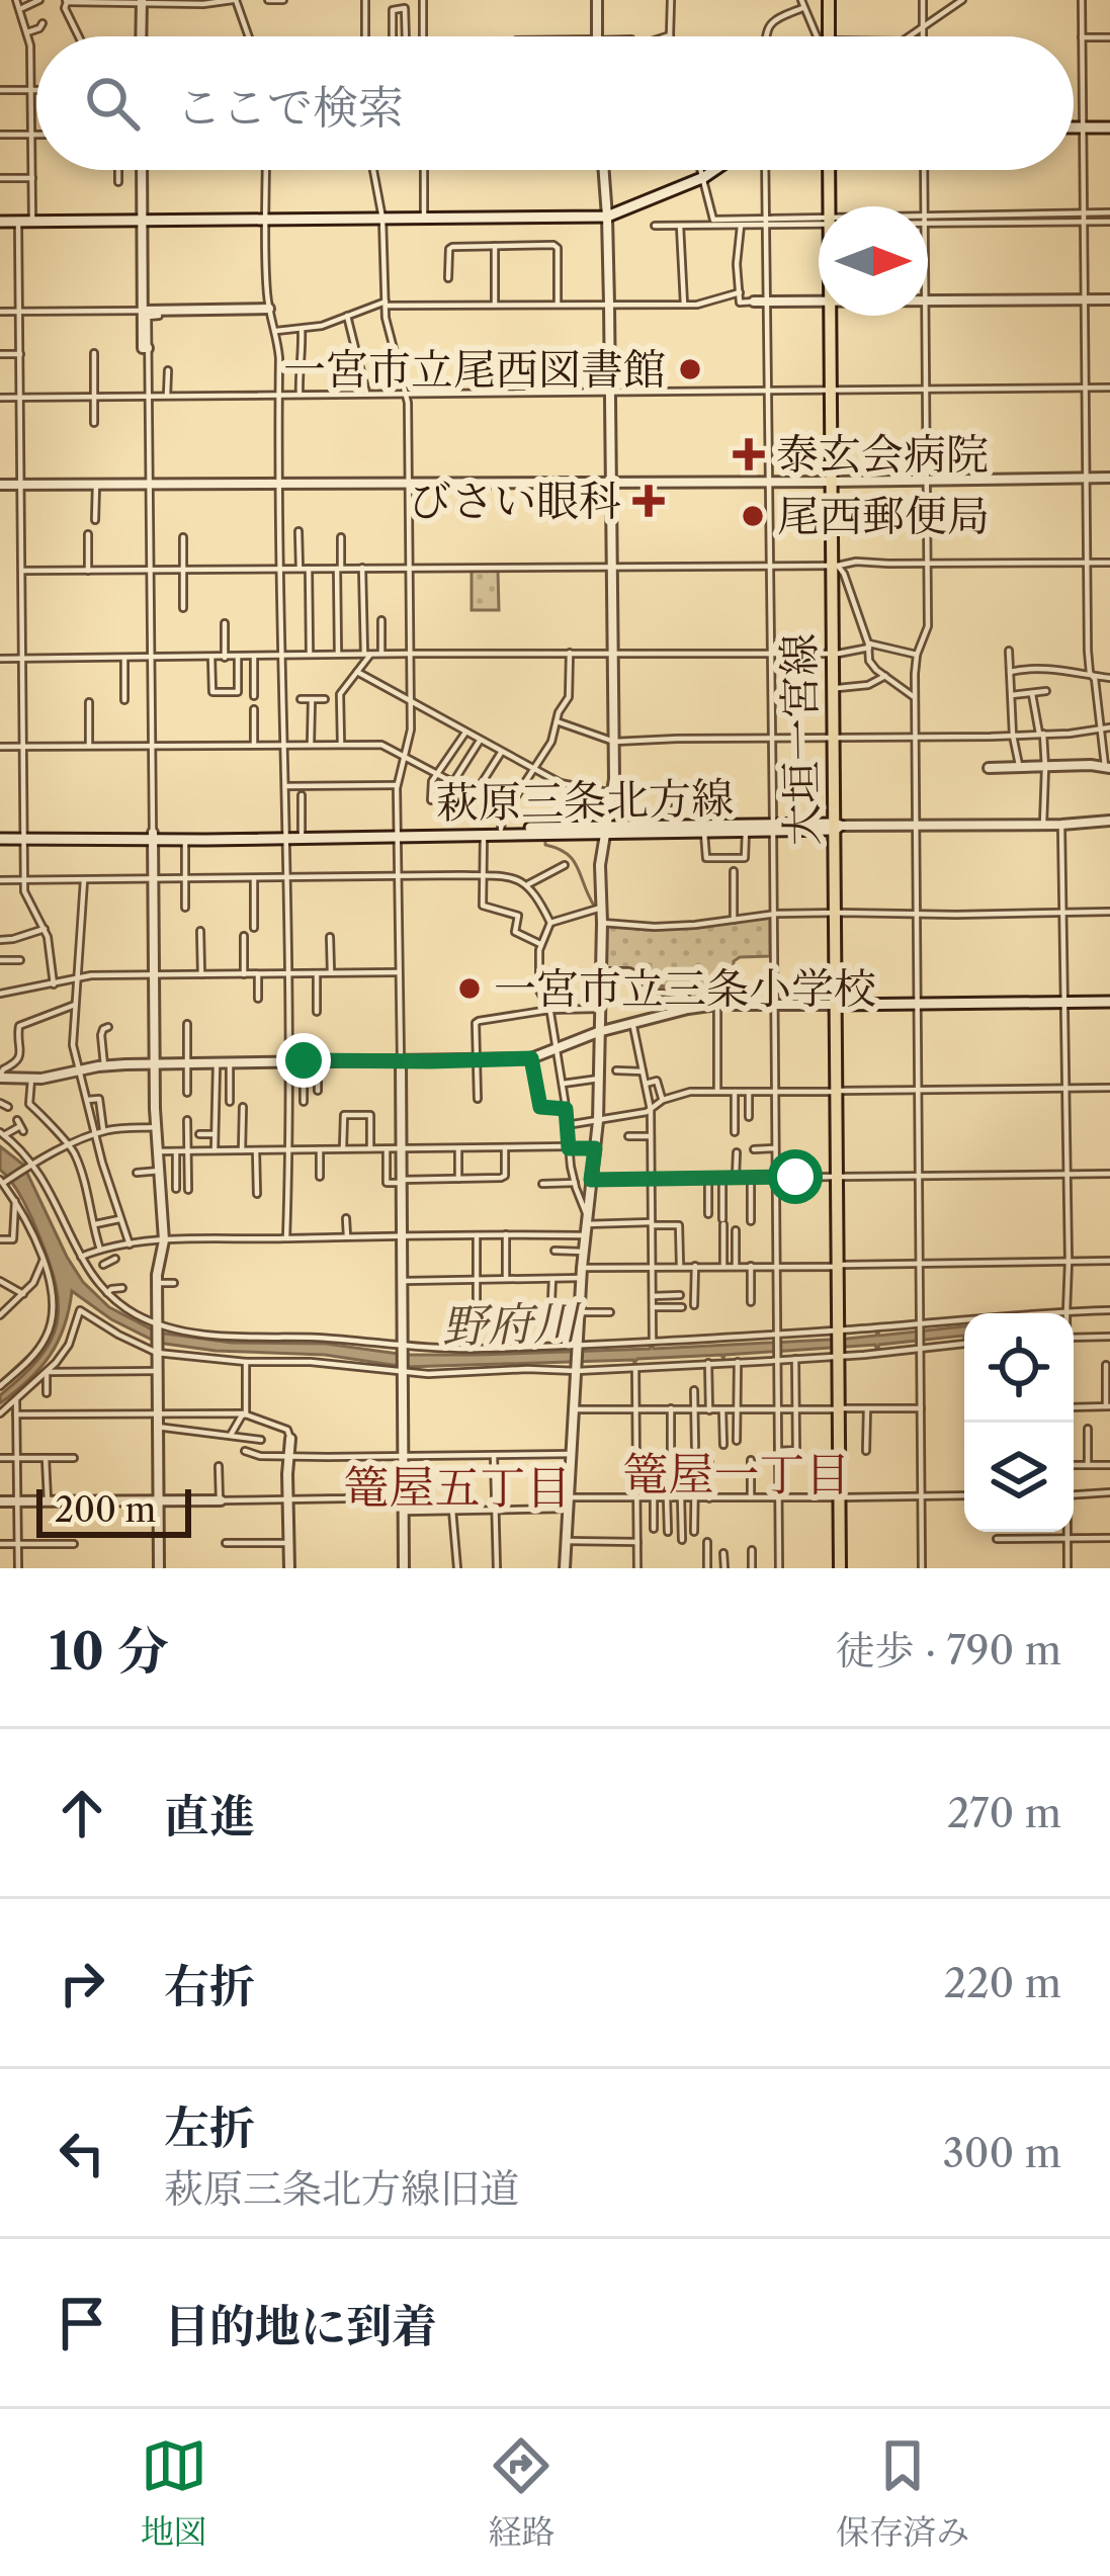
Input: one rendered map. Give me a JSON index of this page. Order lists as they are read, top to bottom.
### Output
{
  "streets": {
    "main road": ["大垣一宮線", "萩原三条北方線"]
  },
  "crossings": [
    ["大垣一宮線", "萩原三条北方線"]
  ],
  "districts": ["篭屋一丁目", "篭屋五丁目"],
  "water": ["野府川"],
  "places": {
    "other": ["一宮市立尾西図書館", "尾西郵便局", "一宮市立三条小学校"],
    "health": ["泰玄会病院", "びさい眼科"]
  },
  "scale_bar": "200 m",
  "north": "right",
  "page": {
    "search": "ここで検索",
    "scale": "200 m",
    "heading": ["10 分", "徒歩 · 790 m"],
    "list": [
      ["直進", "270 m"],
      ["右折", "220 m"],
      ["左折", "萩原三条北方線旧道", "300 m"],
      "目的地に到着"
    ],
    "nav": ["地図", "経路", "保存済み"]
  }
}
